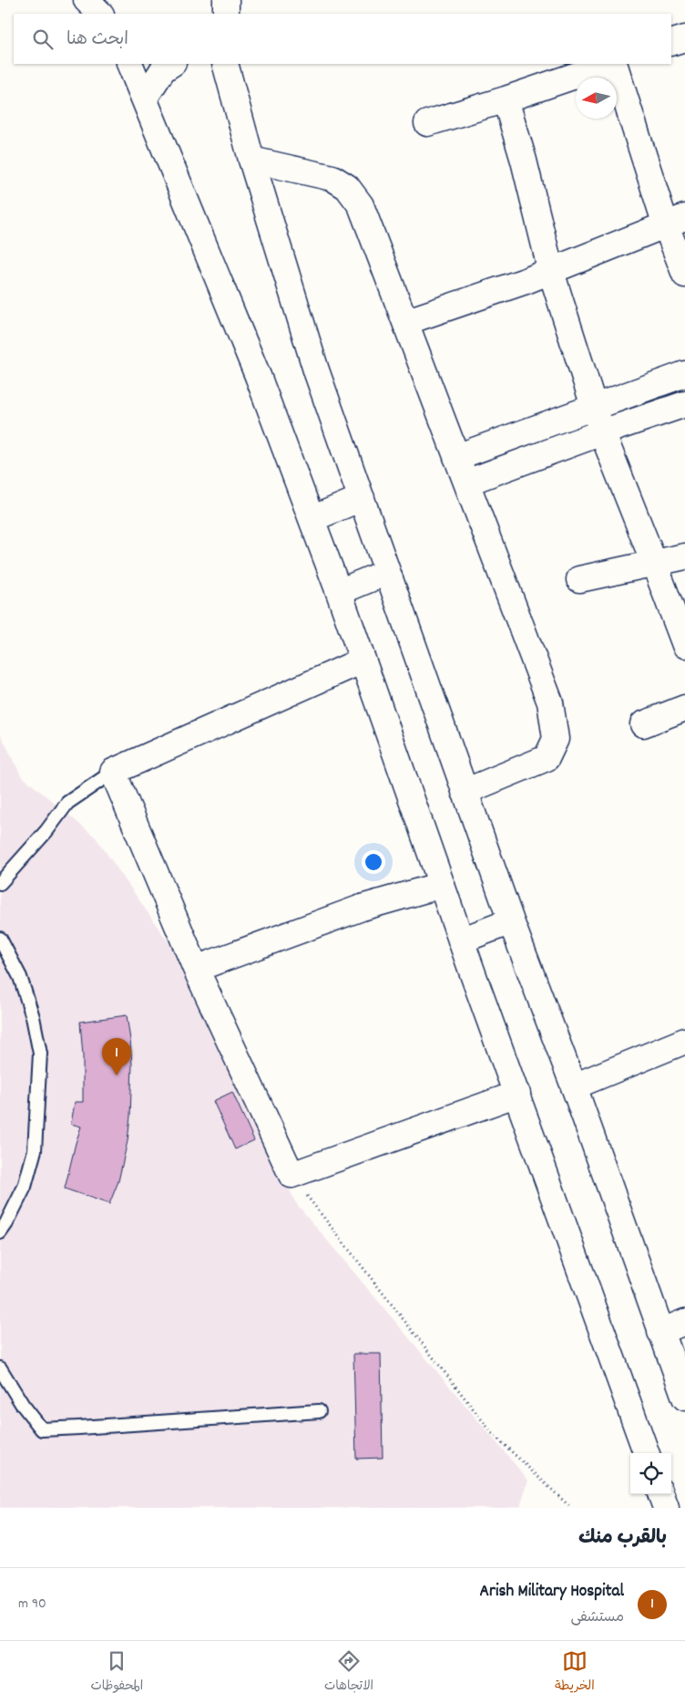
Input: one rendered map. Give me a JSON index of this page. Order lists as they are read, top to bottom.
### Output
{
  "north": "left",
  "page": {
    "search": "ابحث هنا",
    "pins": "1",
    "heading": "بالقرب منك",
    "list": [
      {
        "mark": "1",
        "name": "Arish Military Hospital",
        "note": "مستشفى",
        "value": "90 m"
      }
    ],
    "nav": ["الخريطة", "الاتجاهات", "المحفوظات"]
  }
}
